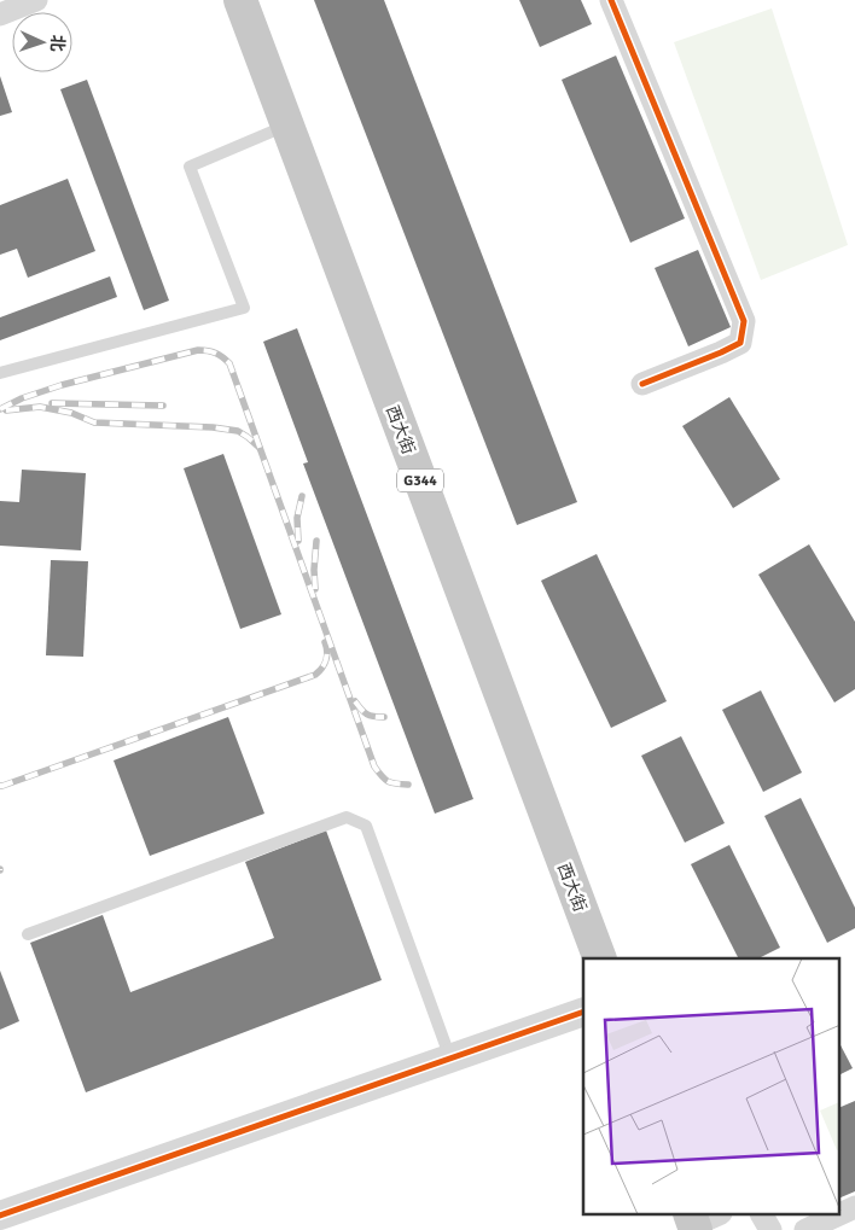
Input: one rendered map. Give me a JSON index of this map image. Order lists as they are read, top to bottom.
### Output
{
  "streets": {
    "highway": ["西大街", "G344"]
  },
  "north": "right"
}
